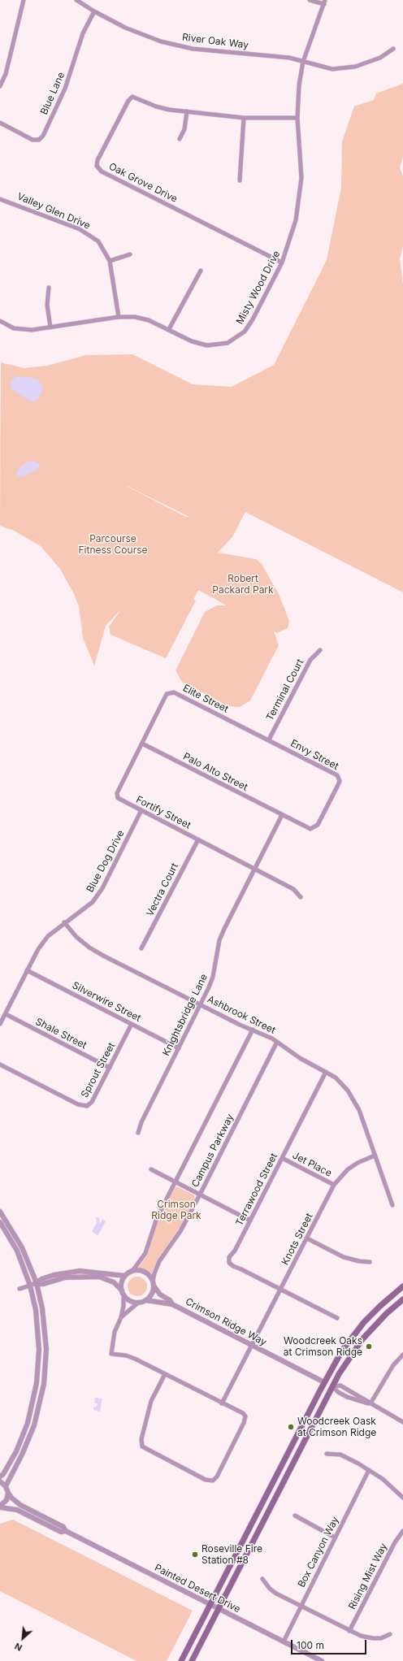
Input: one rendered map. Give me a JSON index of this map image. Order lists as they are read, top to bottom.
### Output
{
  "streets": {
    "street": [
      "River Oak Way",
      "Blue Lane",
      "Oak Grove Drive",
      "Valley Glen Drive",
      "Misty Wood Drive",
      "Terminal Court",
      "Elite Street",
      "Envy Street",
      "Palo Alto Street",
      "Fortify Street",
      "Blue Dog Drive",
      "Vectra Court",
      "Silverwire Street",
      "Knightsbridge Lane",
      "Ashbrook Street",
      "Shale Street",
      "Sprout Street",
      "Campus Parkway",
      "Jet Place",
      "Terrawood Street",
      "Knots Street",
      "Crimson Ridge Way",
      "Box Canyon Way",
      "Rising Mist Way",
      "Painted Desert Drive"
    ]
  },
  "crossings": [
    ["River Oak Way", "Blue Lane"],
    ["River Oak Way", "Misty Wood Drive"],
    ["Oak Grove Drive", "Misty Wood Drive"],
    ["Valley Glen Drive", "Misty Wood Drive"],
    ["Terminal Court", "Elite Street"],
    ["Terminal Court", "Envy Street"],
    ["Elite Street", "Envy Street"],
    ["Elite Street", "Palo Alto Street"],
    ["Elite Street", "Fortify Street"],
    ["Envy Street", "Palo Alto Street"],
    ["Envy Street", "Knightsbridge Lane"],
    ["Palo Alto Street", "Fortify Street"],
    ["Palo Alto Street", "Knightsbridge Lane"],
    ["Fortify Street", "Blue Dog Drive"],
    ["Fortify Street", "Vectra Court"],
    ["Fortify Street", "Knightsbridge Lane"],
    ["Blue Dog Drive", "Silverwire Street"],
    ["Blue Dog Drive", "Ashbrook Street"],
    ["Blue Dog Drive", "Shale Street"],
    ["Silverwire Street", "Knightsbridge Lane"],
    ["Silverwire Street", "Sprout Street"],
    ["Knightsbridge Lane", "Ashbrook Street"],
    ["Ashbrook Street", "Campus Parkway"],
    ["Ashbrook Street", "Terrawood Street"],
    ["Ashbrook Street", "Knots Street"],
    ["Shale Street", "Sprout Street"],
    ["Campus Parkway", "Crimson Ridge Way"],
    ["Jet Place", "Terrawood Street"],
    ["Jet Place", "Knots Street"],
    ["Terrawood Street", "Knots Street"],
    ["Knots Street", "Crimson Ridge Way"],
    ["Box Canyon Way", "Painted Desert Drive"]
  ],
  "parks": ["Parcourse Fitness Course", "Robert Packard Park", "Crimson Ridge Park"],
  "places": ["Woodcreek Oaks at Crimson Ridge", "Woodcreek Oask at Crimson Ridge", "Roseville Fire Station #8"],
  "scale_bar": "100 m",
  "north": "bottom left"
}
